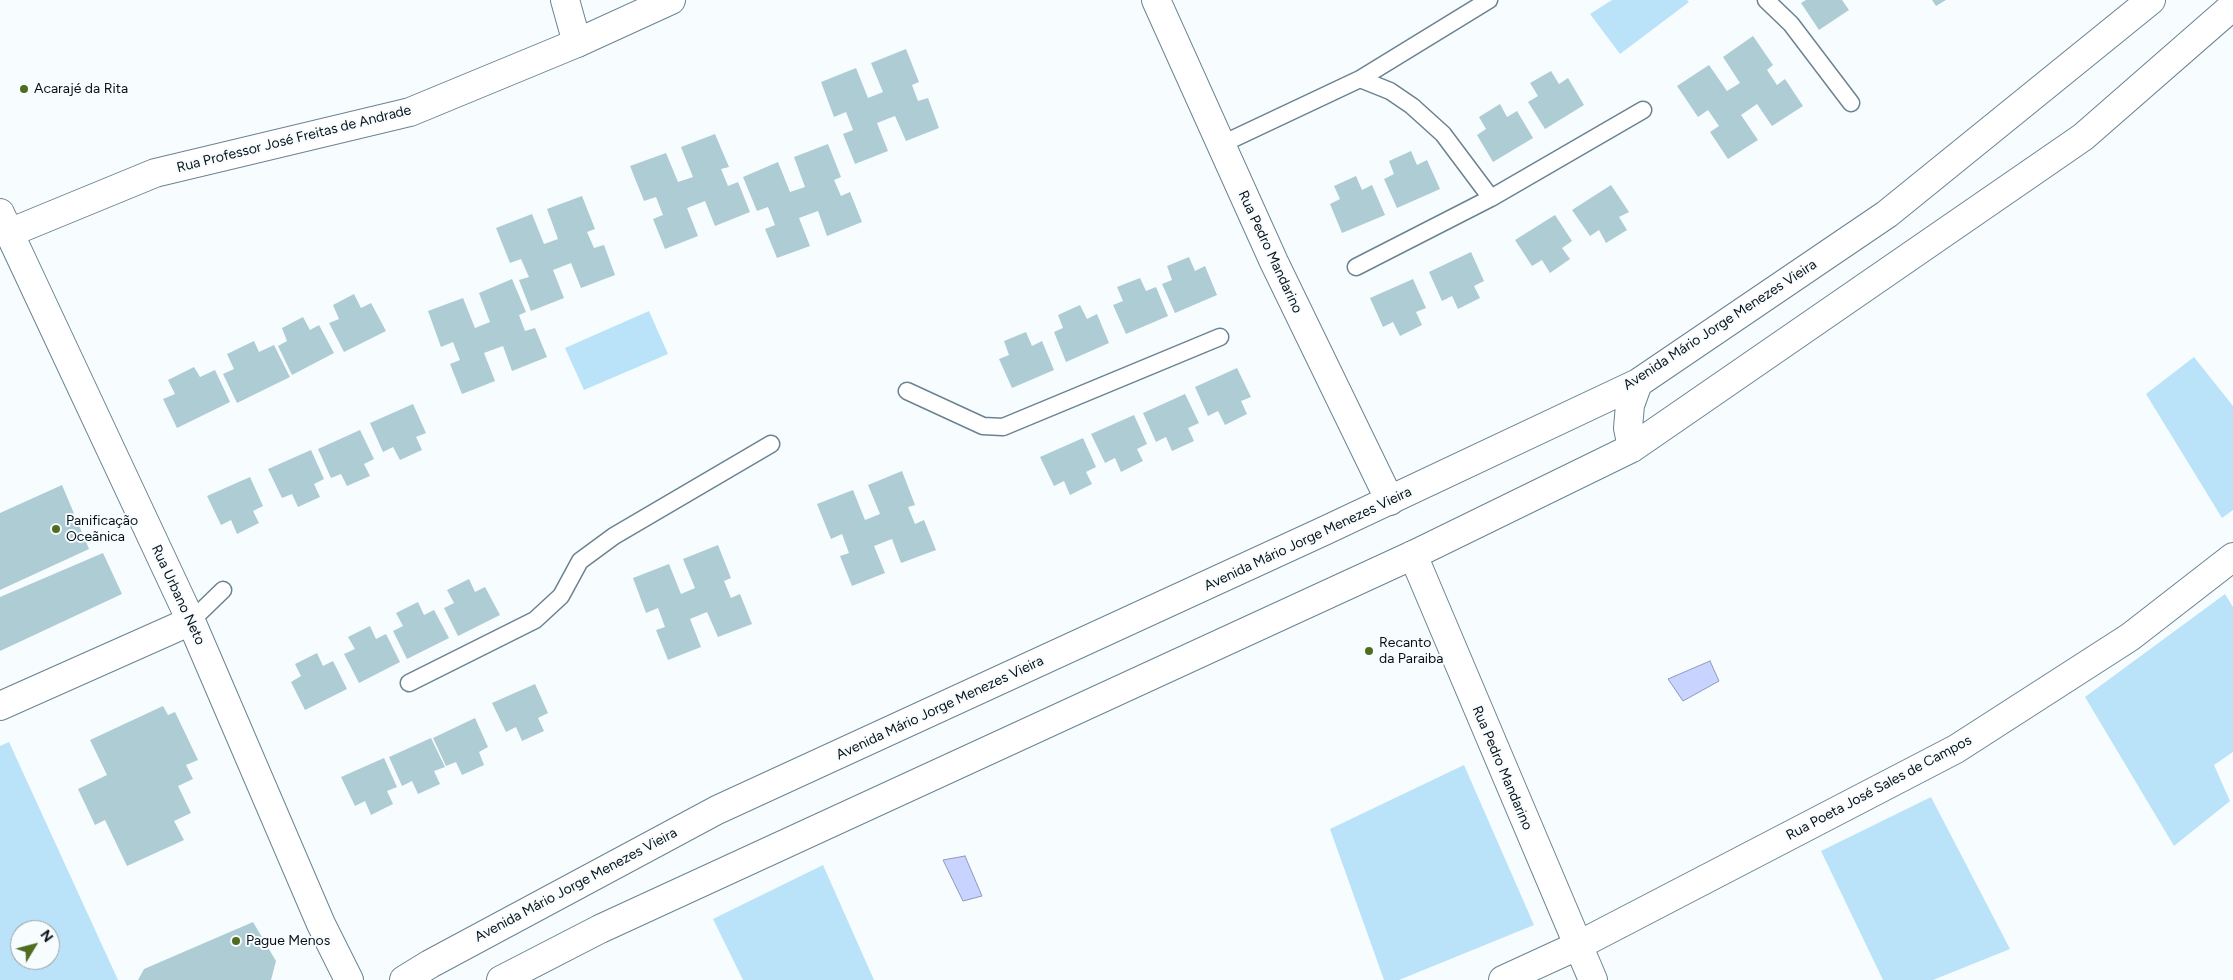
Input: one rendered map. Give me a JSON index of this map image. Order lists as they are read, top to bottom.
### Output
{
  "streets": {
    "main road": [
      "Rua Professor José Freitas de Andrade",
      "Rua Pedro Mandarino",
      "Avenida Mário Jorge Menezes Vieira",
      "Rua Urbano Neto",
      "Rua Poeta José Sales de Campos"
    ]
  },
  "crossings": [
    ["Rua Professor José Freitas de Andrade", "Rua Urbano Neto"],
    ["Rua Pedro Mandarino", "Avenida Mário Jorge Menezes Vieira"],
    ["Rua Pedro Mandarino", "Rua Poeta José Sales de Campos"]
  ],
  "places": [
    "Acarajé da Rita",
    "Panificação Oceãnica",
    "Recanto da Paraiba",
    "Pague Menos"
  ],
  "north": "top right"
}
